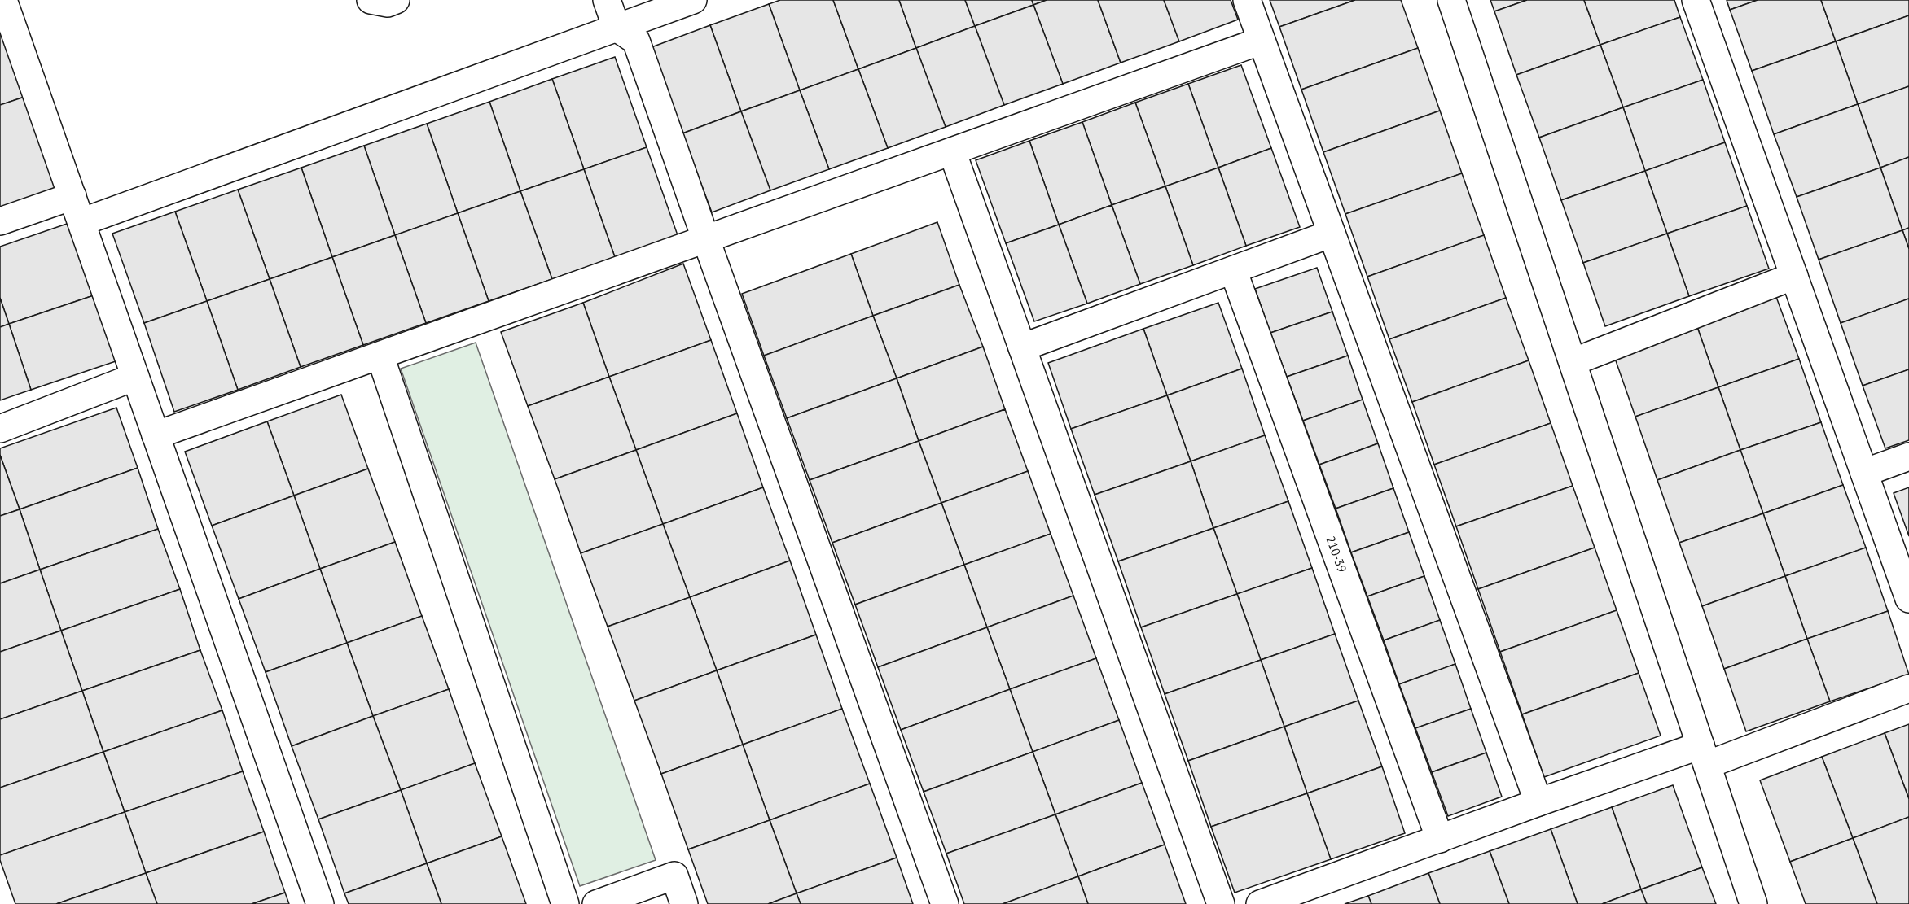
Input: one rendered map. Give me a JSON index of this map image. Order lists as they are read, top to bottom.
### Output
{
  "streets": {
    "street": ["210-39"]
  }
}
